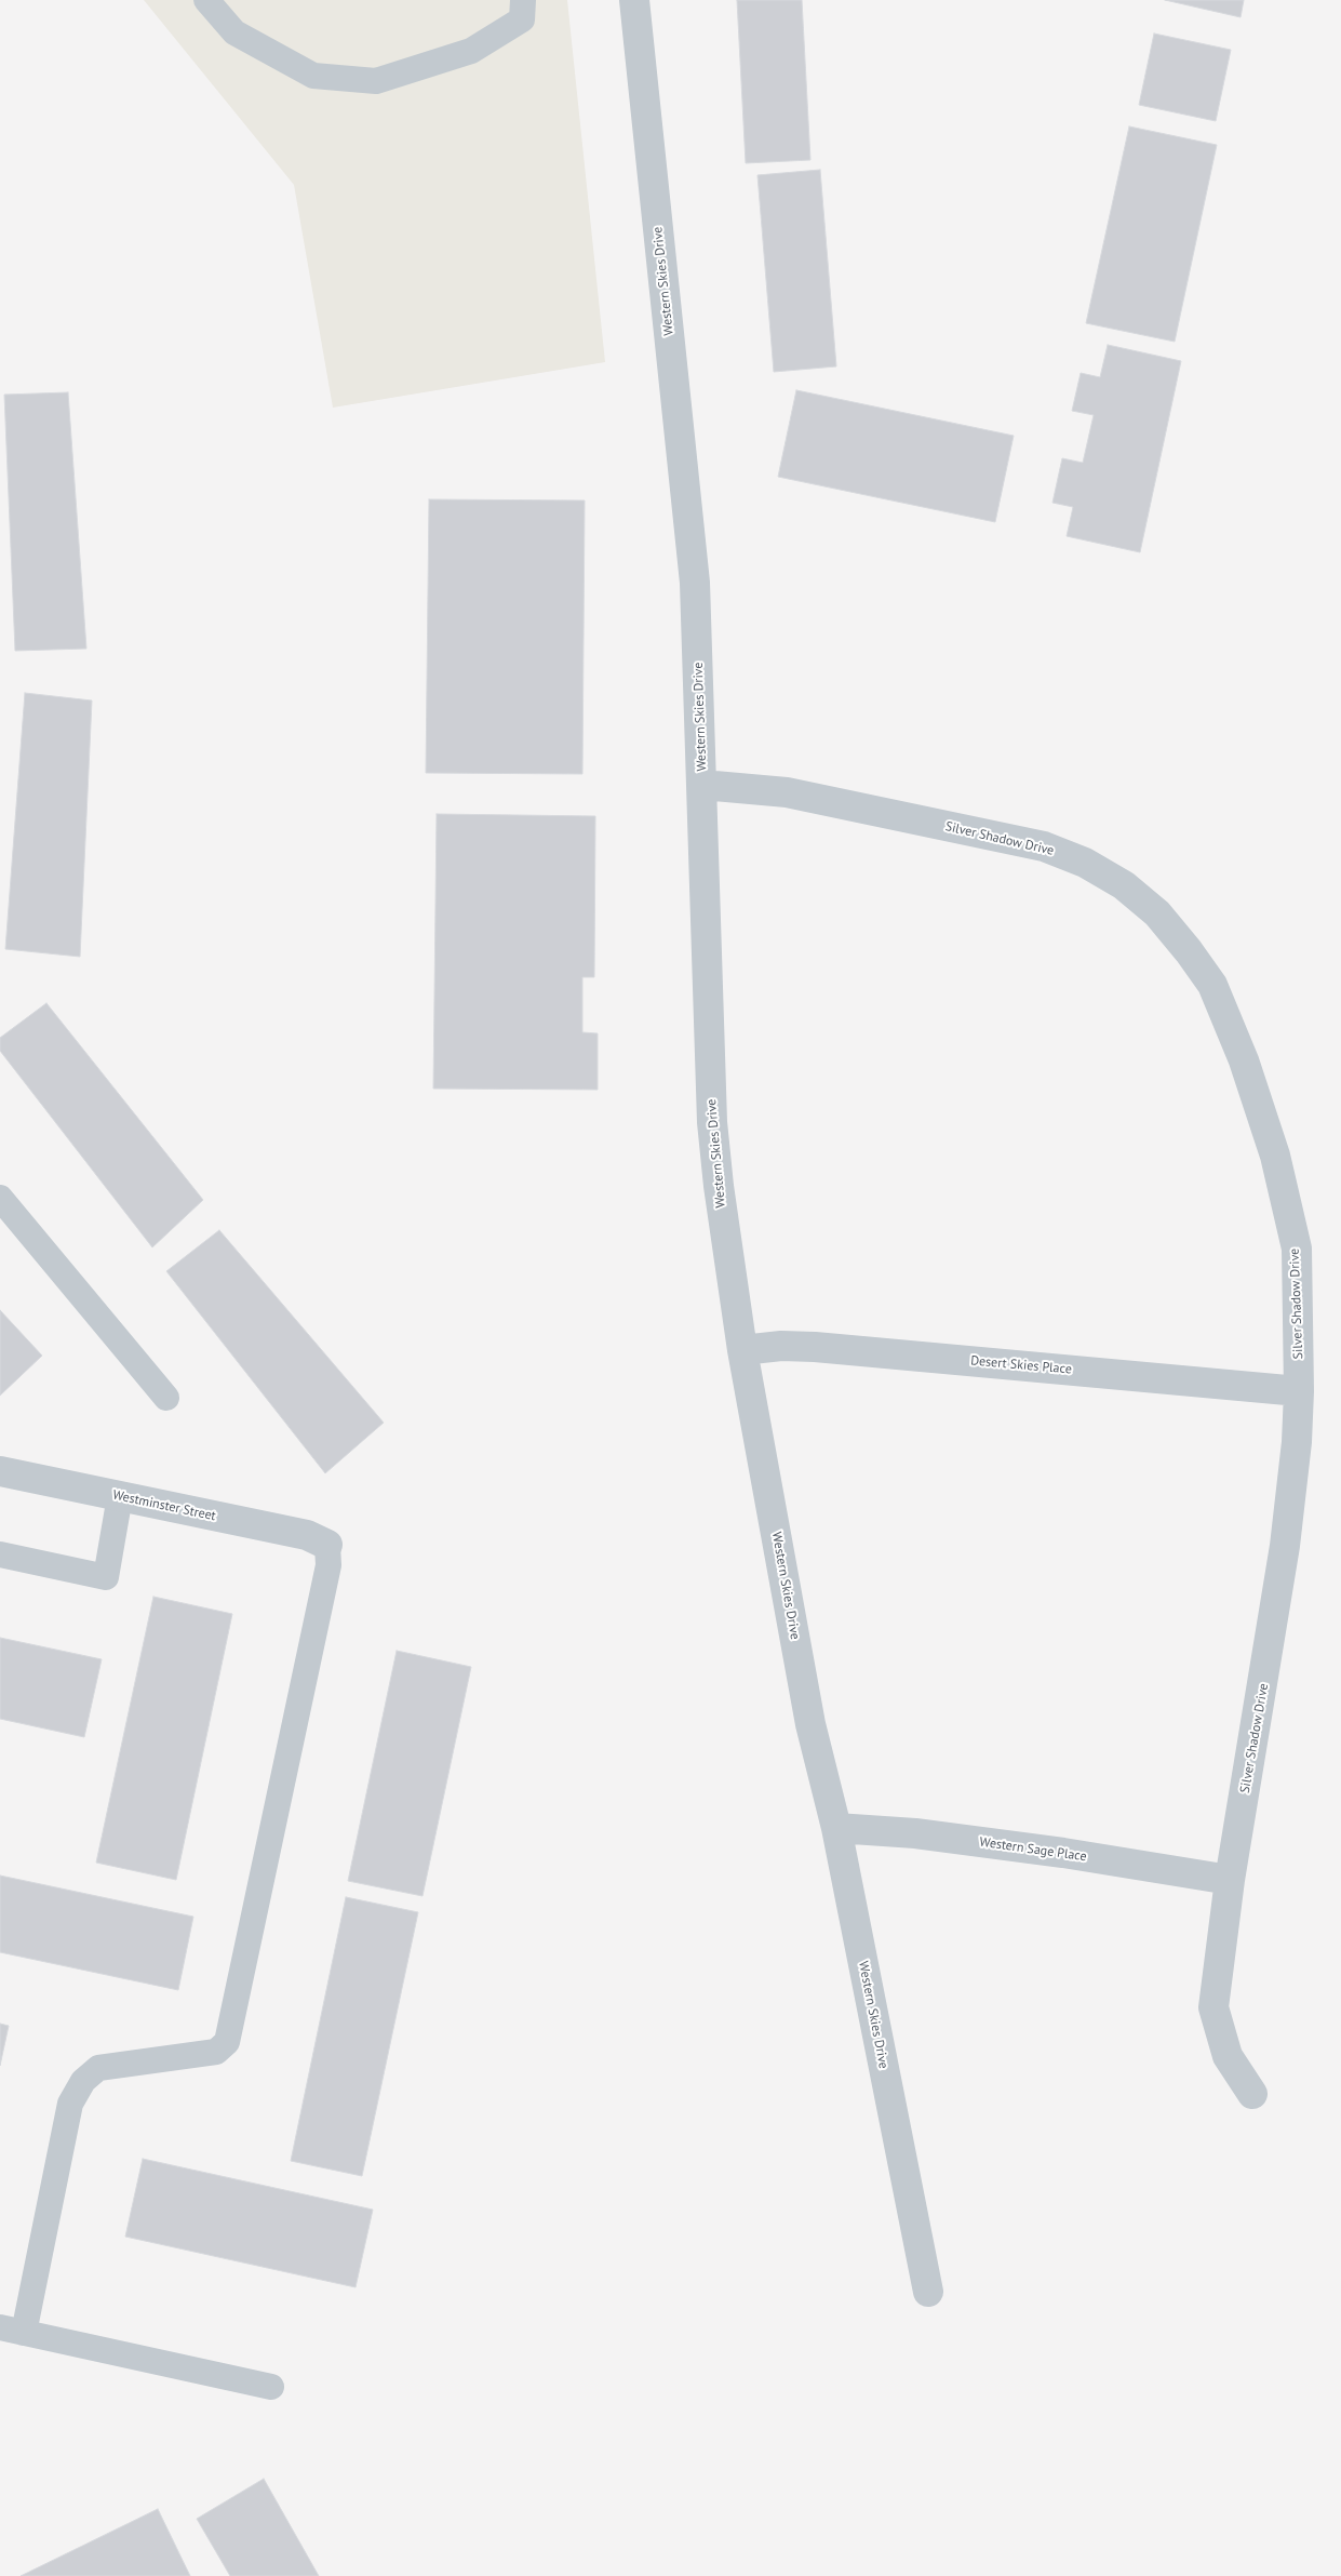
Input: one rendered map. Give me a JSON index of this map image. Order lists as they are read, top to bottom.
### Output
{
  "streets": {
    "street": [
      "Western Skies Drive",
      "Silver Shadow Drive",
      "Desert Skies Place",
      "Westminster Street",
      "Western Sage Place"
    ]
  },
  "crossings": [
    ["Western Skies Drive", "Silver Shadow Drive"],
    ["Western Skies Drive", "Desert Skies Place"],
    ["Western Skies Drive", "Western Sage Place"],
    ["Silver Shadow Drive", "Desert Skies Place"],
    ["Silver Shadow Drive", "Western Sage Place"]
  ]
}
